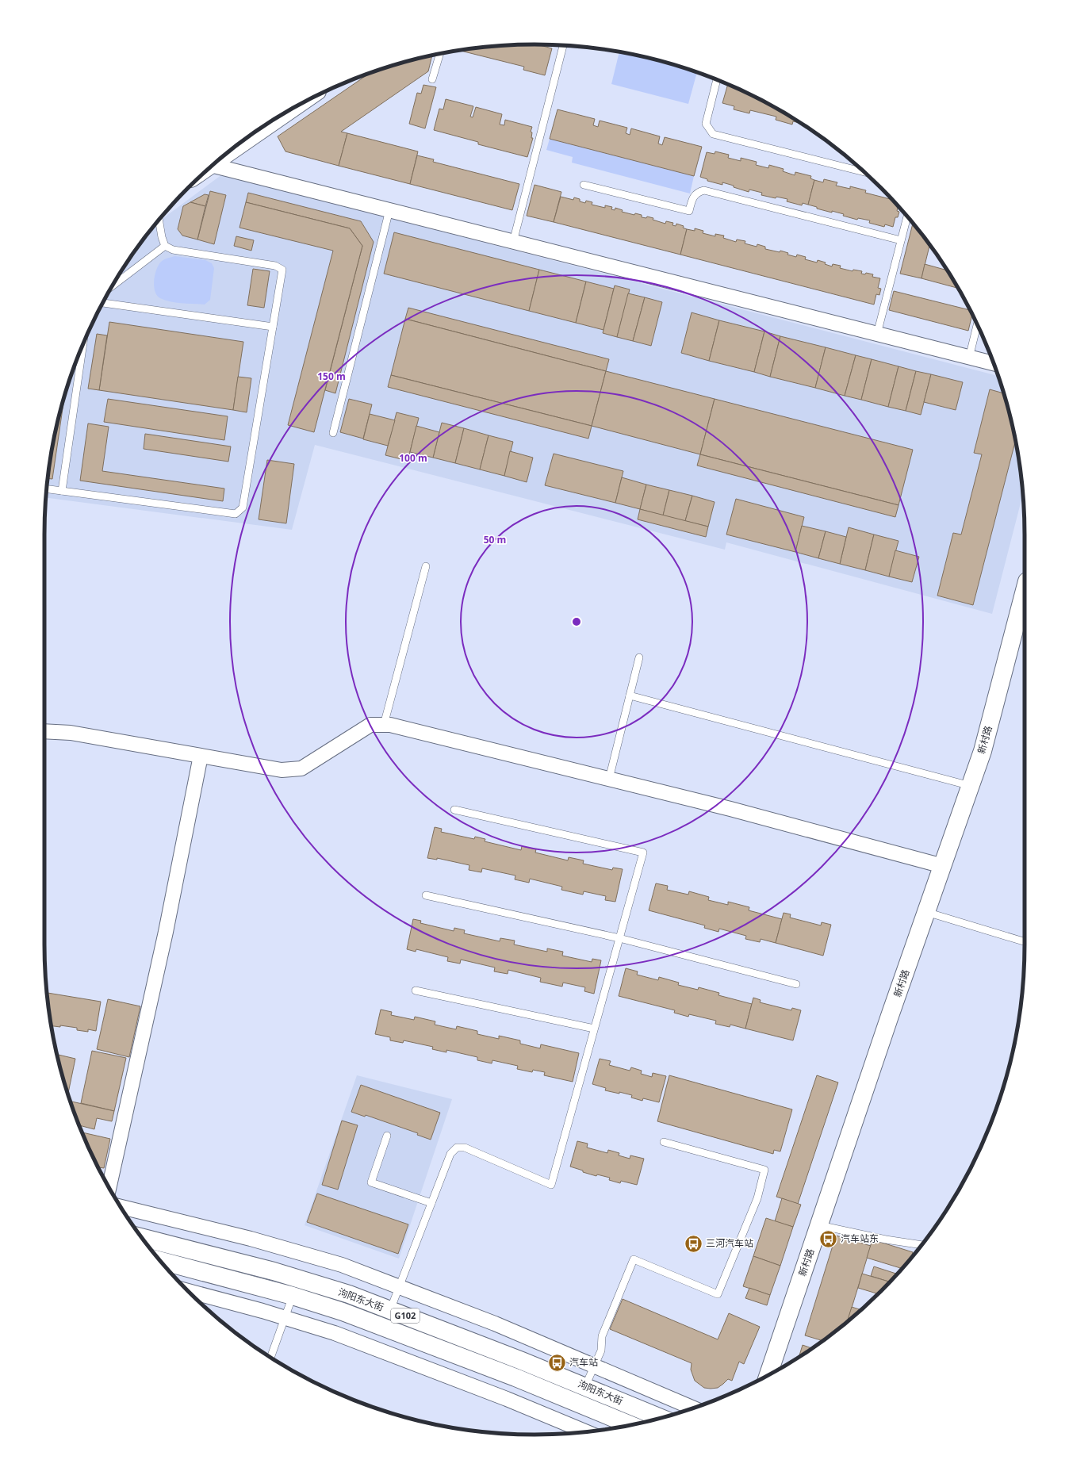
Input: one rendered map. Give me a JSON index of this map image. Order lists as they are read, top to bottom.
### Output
{
  "streets": {
    "main road": ["新村路", "泃阳东大街", "G102"]
  },
  "places": {
    "bus stop": ["汽车站东", "三河汽车站", "汽车站"]
  },
  "rings": ["150 m", "100 m", "50 m"]
}
